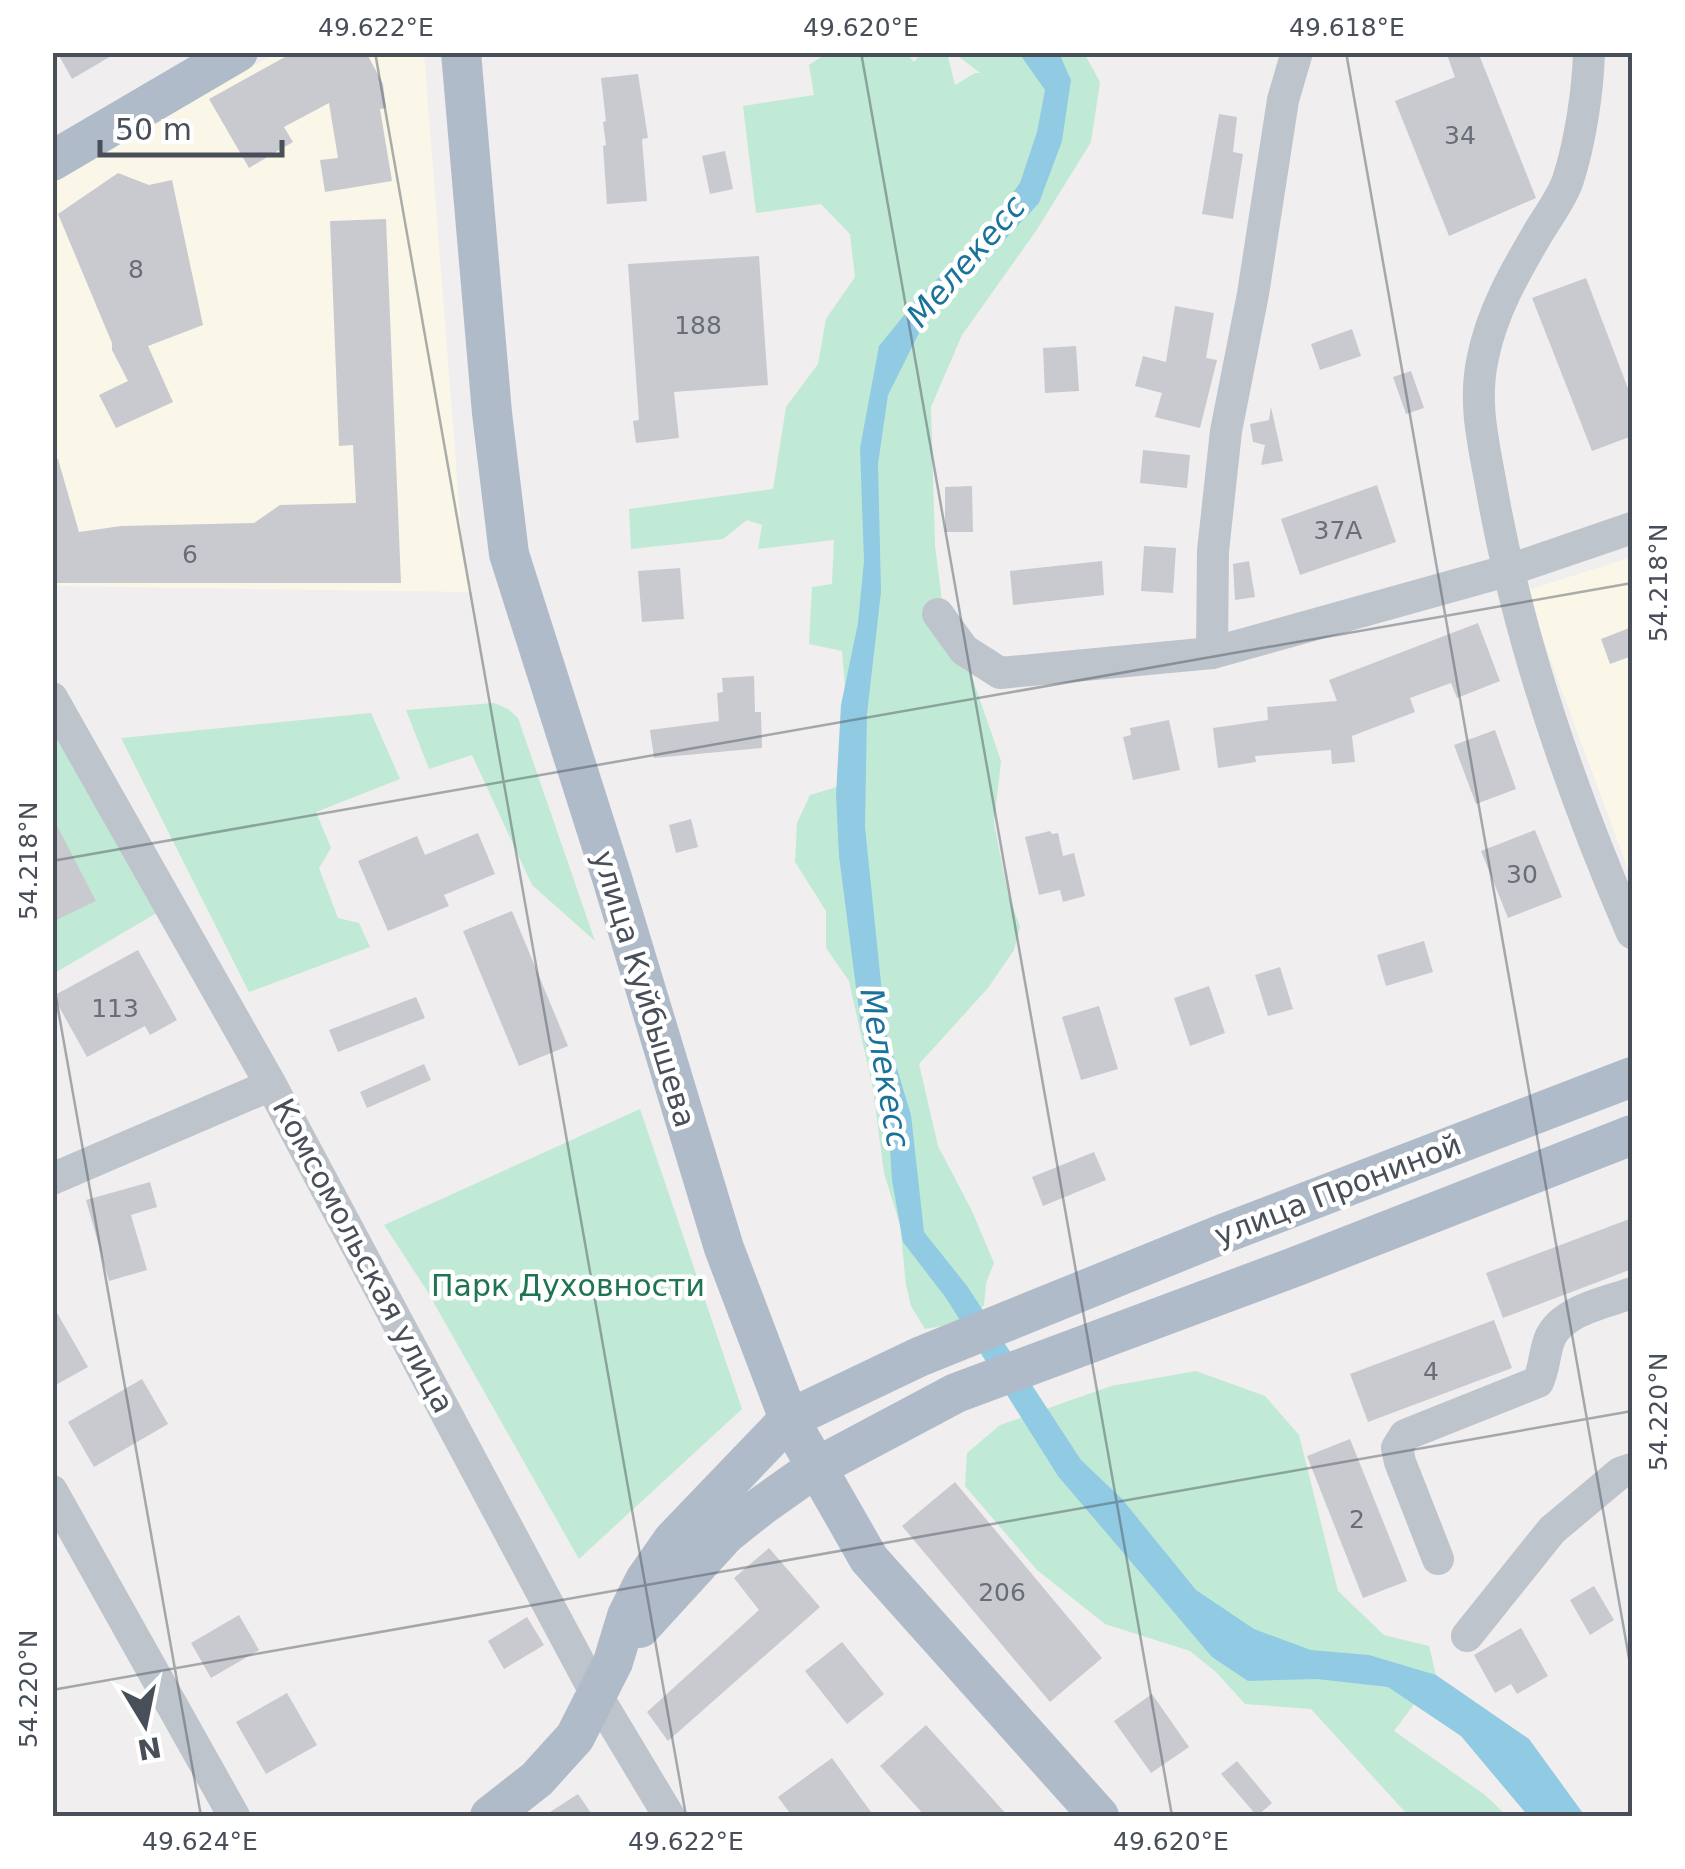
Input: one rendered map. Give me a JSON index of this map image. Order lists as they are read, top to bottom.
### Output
{
  "streets": {
    "main road": ["улица Куйбышева", "улица Прониной"],
    "street": ["Комсомольская улица"]
  },
  "crossings": [
    ["улица Куйбышева", "улица Прониной"],
    ["улица Прониной", "Комсомольская улица"]
  ],
  "water": ["Мелекесс"],
  "parks": ["Парк Духовности"],
  "house_numbers": [
    "34",
    "8",
    "188",
    "37А",
    "6",
    "30",
    "113",
    "4",
    "2",
    "206"
  ],
  "scale_bar": "50 m",
  "north": "bottom",
  "coordinates": [
    "49.622°E",
    "49.620°E",
    "49.618°E",
    "54.218°N",
    "54.220°N",
    "49.624°E"
  ]
}
